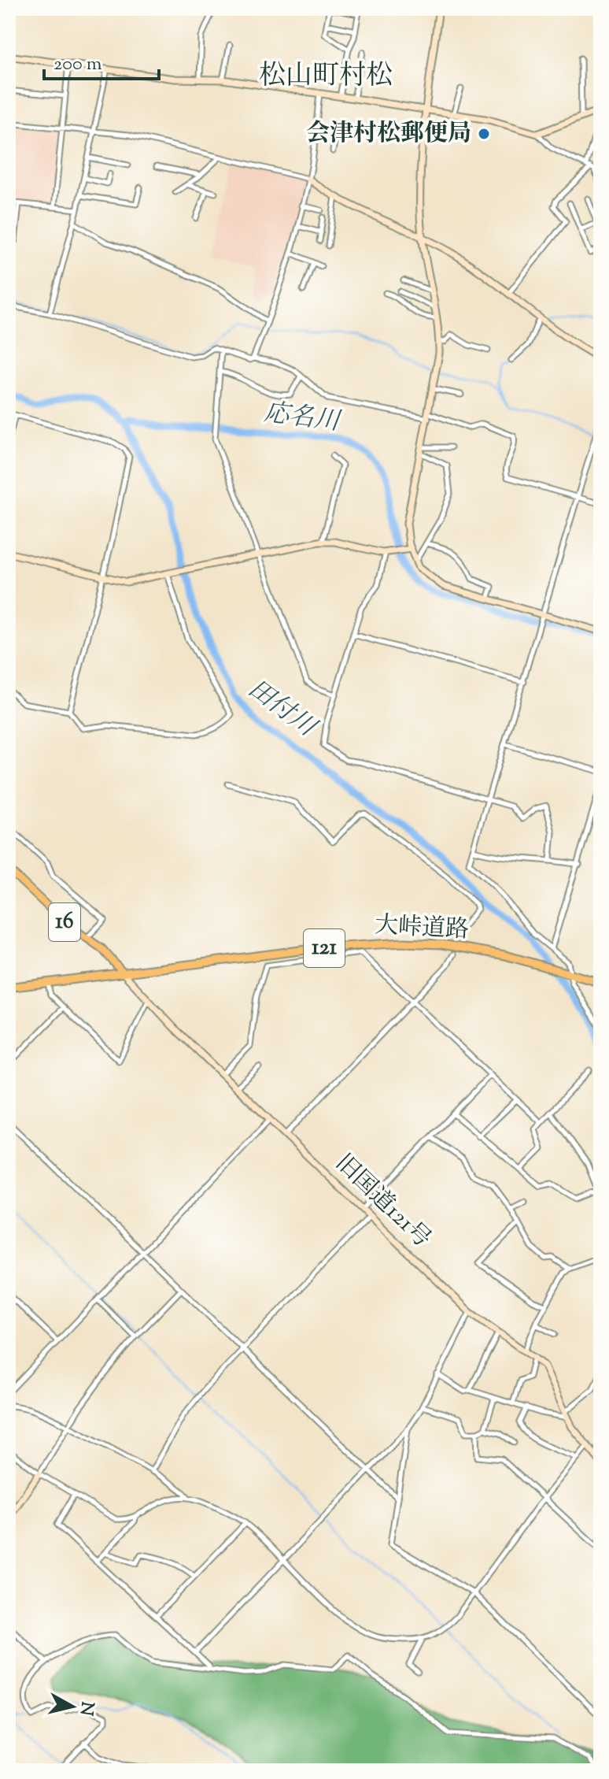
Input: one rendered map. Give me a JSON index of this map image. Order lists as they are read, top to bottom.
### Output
{
  "streets": {
    "highway": ["大峠道路", "121"],
    "main road": ["16"],
    "street": ["旧国道121号"]
  },
  "crossings": [
    ["16", "大峠道路"],
    ["16", "121"],
    ["16", "旧国道121号"],
    ["大峠道路", "121"],
    ["大峠道路", "旧国道121号"],
    ["121", "旧国道121号"]
  ],
  "districts": ["松山町村松"],
  "water": ["応名川", "田付川"],
  "places": ["会津村松郵便局"],
  "scale_bar": "200 m",
  "north": "right"
}
